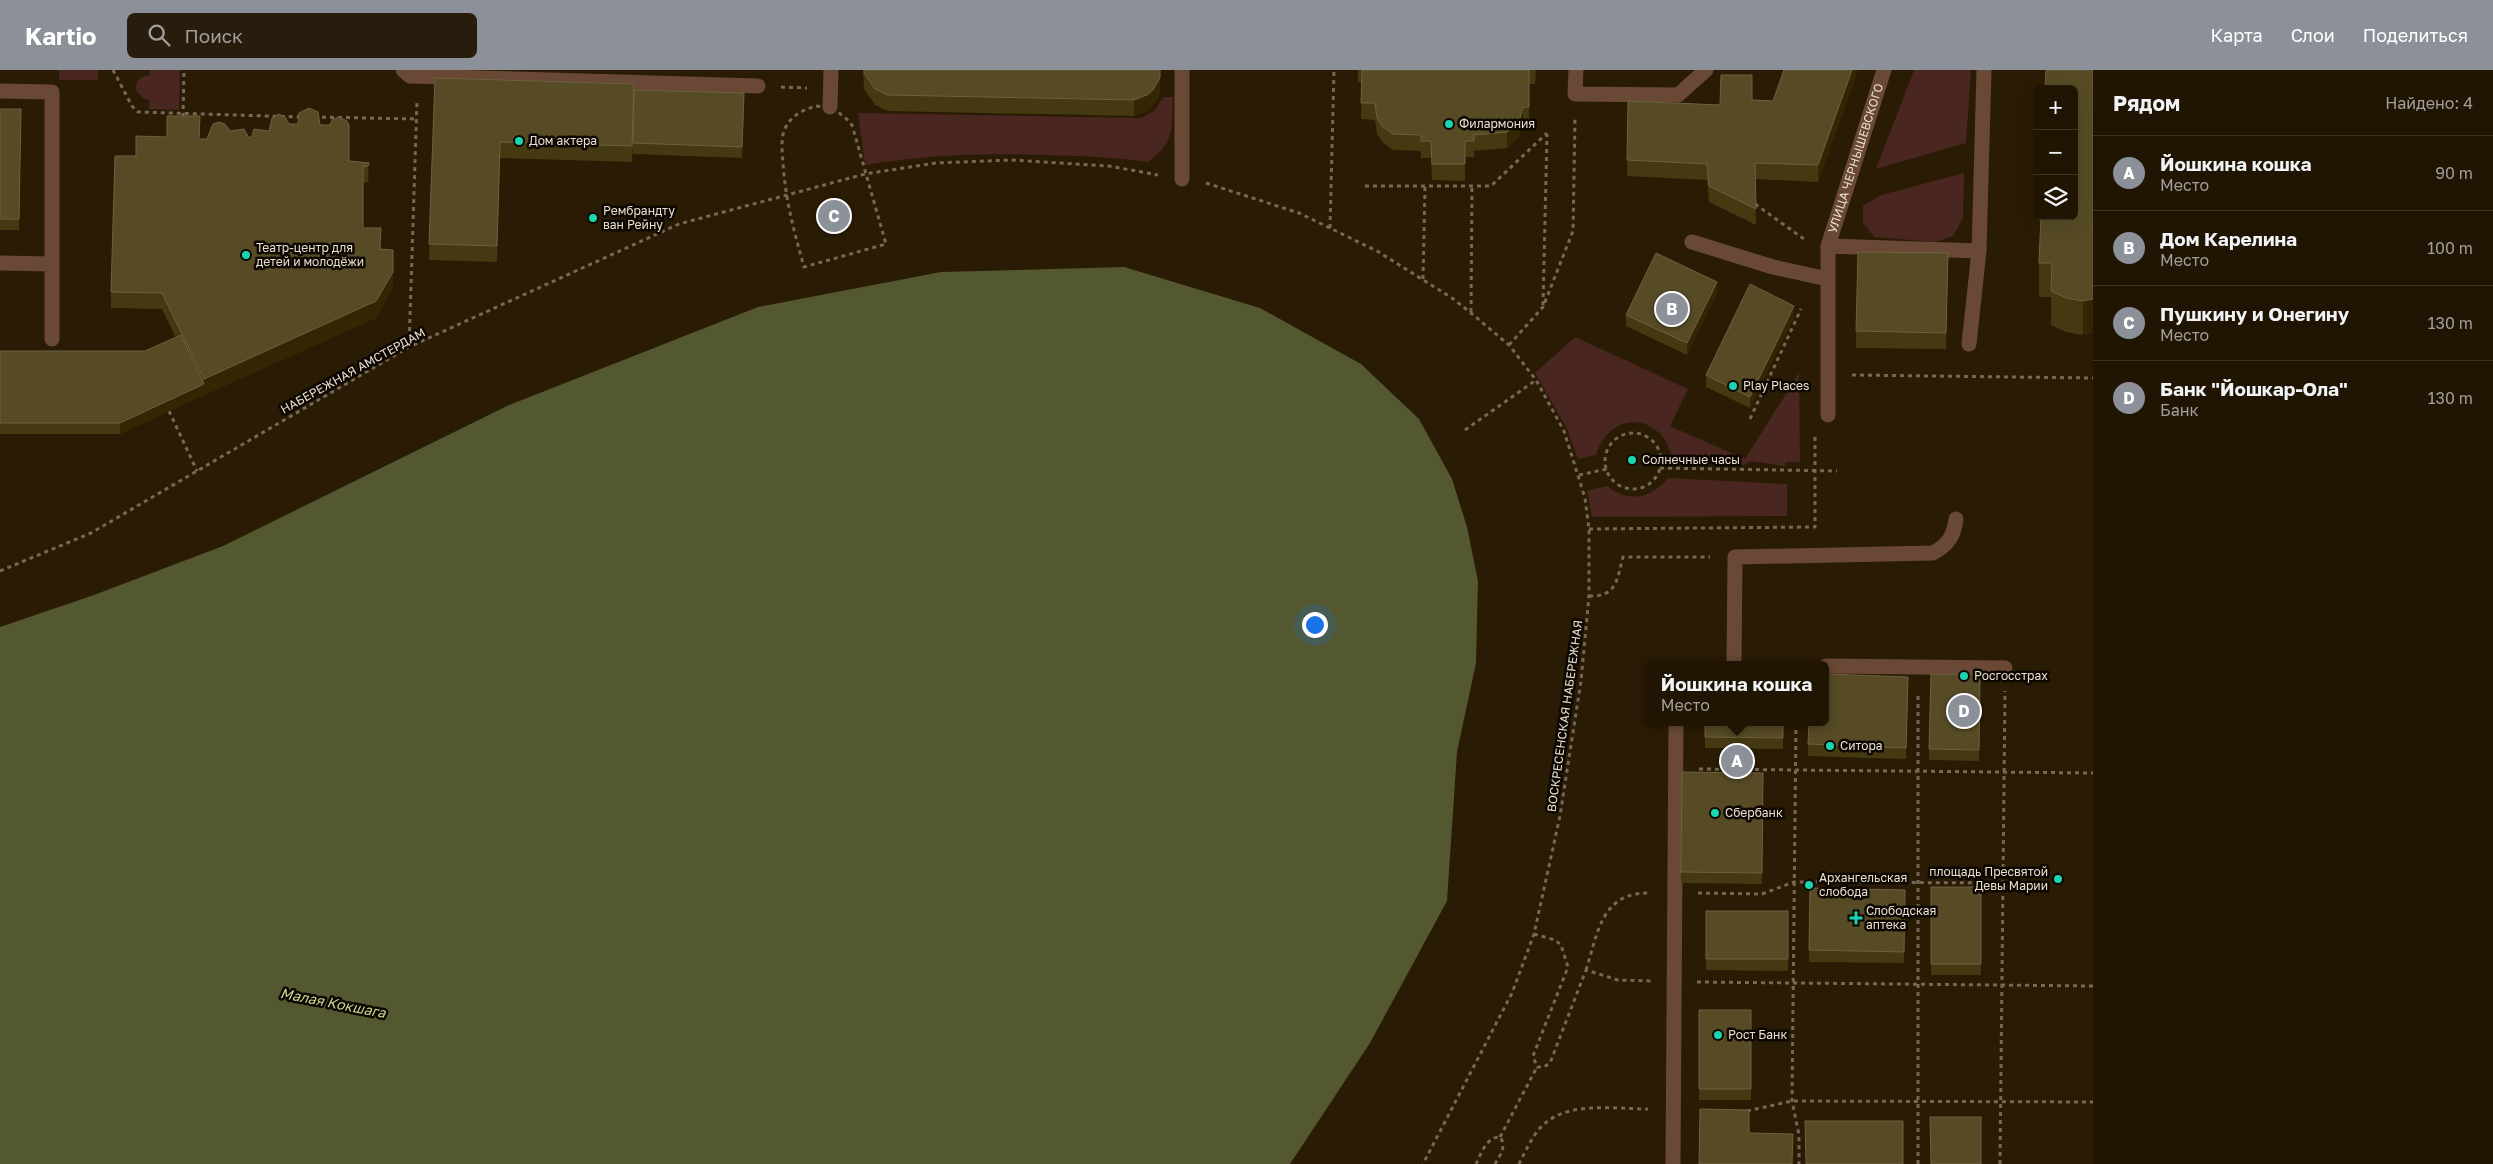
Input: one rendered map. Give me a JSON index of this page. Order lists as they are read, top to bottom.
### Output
{
  "streets": {
    "street": ["УЛИЦА ЧЕРНЫШЕВСКОГО"],
    "path": ["НАБЕРЕЖНАЯ АМСТЕРДАМ", "ВОСКРЕСЕНСКАЯ НАБЕРЕЖНАЯ"]
  },
  "crossings": [
    ["НАБЕРЕЖНАЯ АМСТЕРДАМ", "ВОСКРЕСЕНСКАЯ НАБЕРЕЖНАЯ"]
  ],
  "water": ["Малая Кокшага"],
  "places": {
    "other": [
      "Филармония",
      "Дом актера",
      "Рембрандту ван Рейну",
      "Театр-центр для детей и молодёжи",
      "Play Places",
      "Солнечные часы",
      "Росгосстрах",
      "Ситора",
      "Сбербанк",
      "площадь Пресвятой Девы Марии",
      "Архангельская слобода",
      "Рост Банк"
    ],
    "health": ["Слободская аптека"]
  },
  "page": {
    "header": "Kartio",
    "search": "Поиск",
    "nav": ["Карта", "Слои", "Поделиться"],
    "heading": ["Рядом", "Найдено: 4"],
    "map_buttons": ["+", "−"],
    "list": [
      {
        "mark": "A",
        "name": "Йошкина кошка",
        "note": "Место",
        "value": "90 m"
      },
      {
        "mark": "B",
        "name": "Дом Карелина",
        "note": "Место",
        "value": "100 m"
      },
      {
        "mark": "C",
        "name": "Пушкину и Онегину",
        "note": "Место",
        "value": "130 m"
      },
      {
        "mark": "D",
        "name": "Банк \"Йошкар-Ола\"",
        "note": "Банк",
        "value": "130 m"
      }
    ],
    "pins": [
      "C",
      "B",
      "D",
      "A"
    ],
    "popup": ["Йошкина кошка", "Место"]
  }
}
